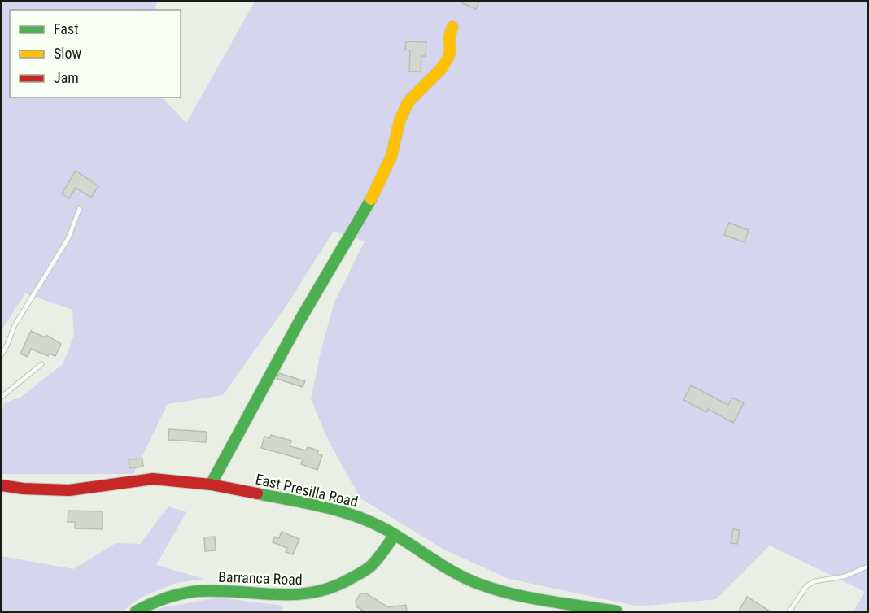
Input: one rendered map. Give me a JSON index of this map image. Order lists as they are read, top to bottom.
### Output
{
  "streets": {
    "street": ["East Presilla Road", "Barranca Road"]
  },
  "crossings": [
    ["East Presilla Road", "Barranca Road"]
  ],
  "legend": ["Fast", "Slow", "Jam"]
}
